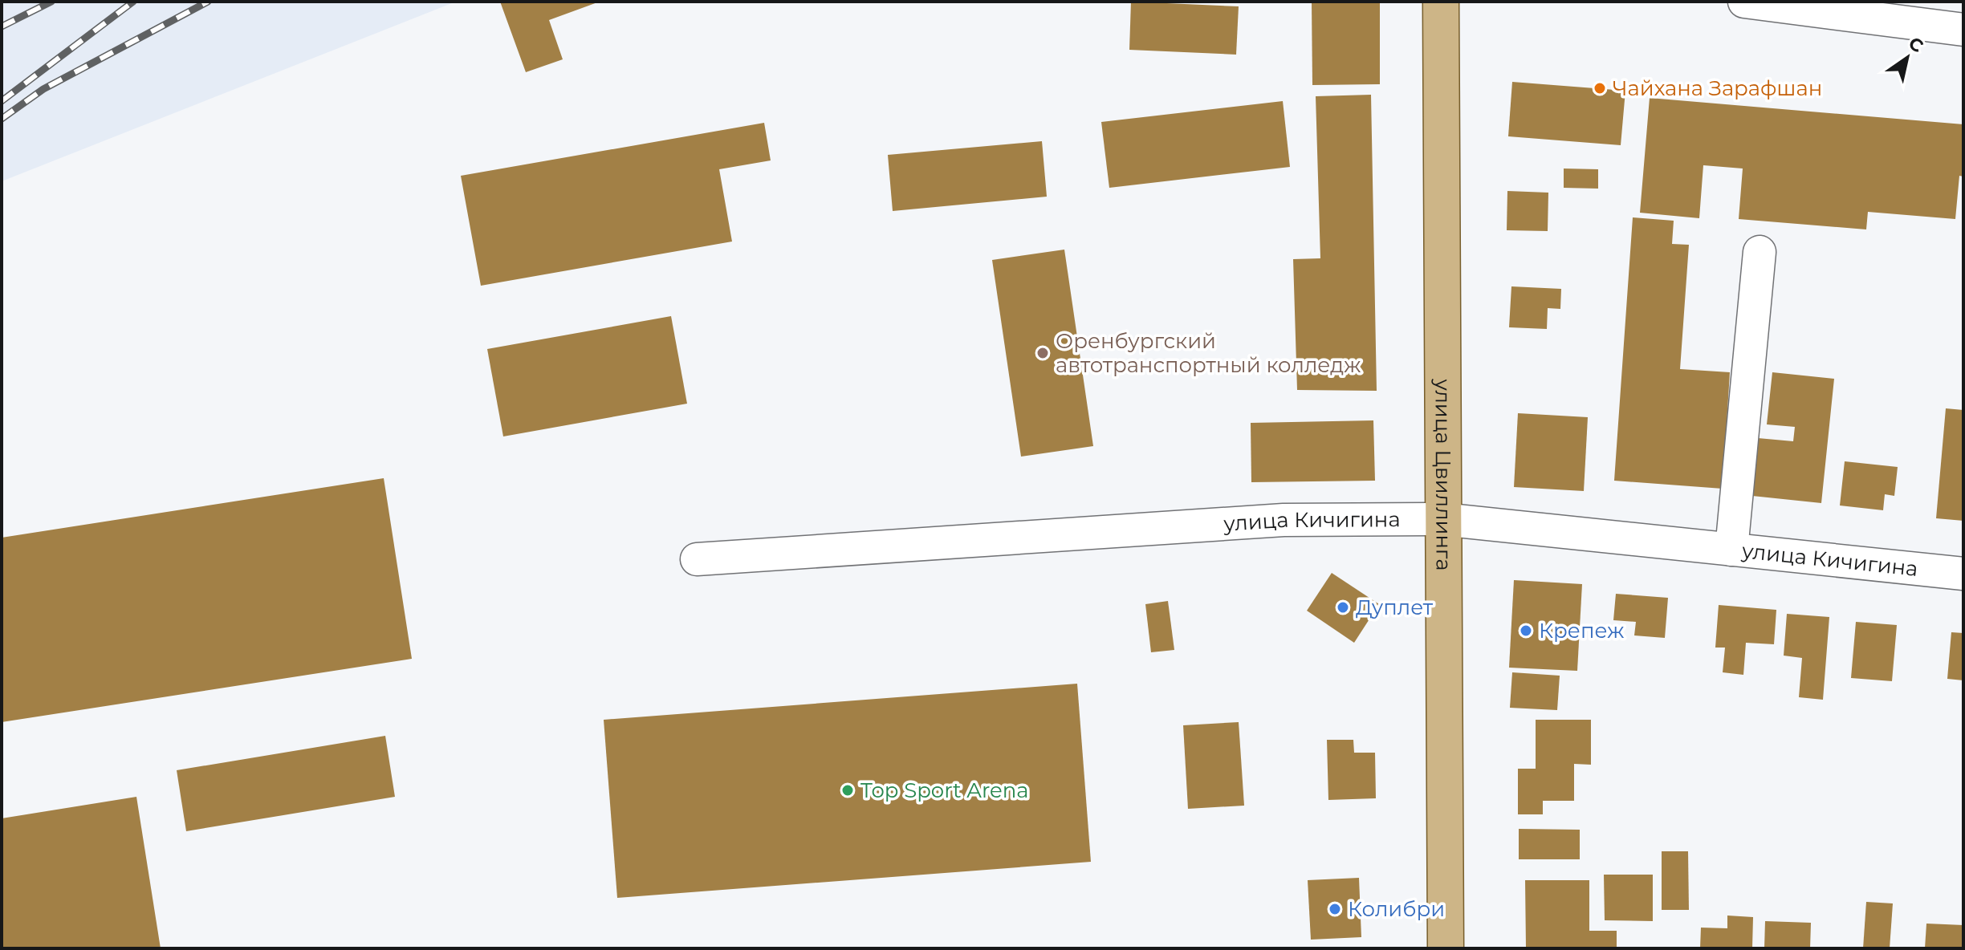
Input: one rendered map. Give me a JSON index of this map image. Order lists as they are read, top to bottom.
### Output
{
  "streets": {
    "main road": ["улица Цвиллинга"],
    "street": ["улица Кичигина"]
  },
  "crossings": [
    ["улица Цвиллинга", "улица Кичигина"]
  ],
  "places": [
    "Чайхана Зарафшан",
    "Оренбургский автотранспортный колледж",
    "Дуплет",
    "Крепеж",
    "Top Sport Arena",
    "Колибри"
  ],
  "north": "top right"
}
